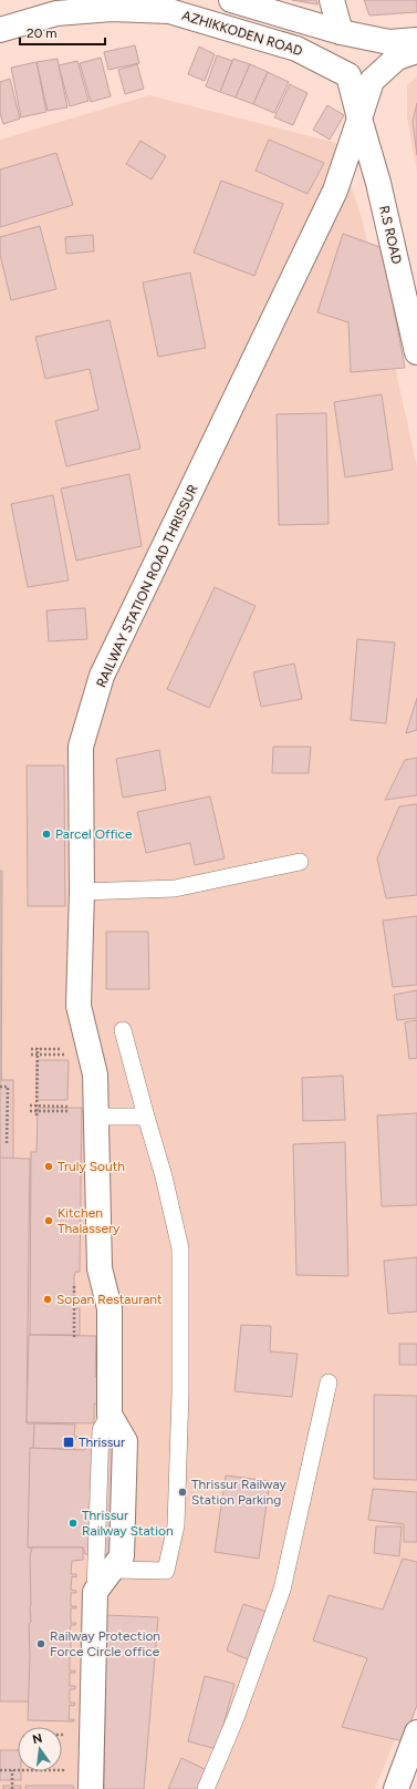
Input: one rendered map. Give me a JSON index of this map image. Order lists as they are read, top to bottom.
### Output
{
  "streets": {
    "street": ["AZHIKKODEN ROAD", "R.S ROAD", "RAILWAY STATION ROAD THRISSUR"]
  },
  "crossings": [
    ["R.S ROAD", "RAILWAY STATION ROAD THRISSUR"]
  ],
  "places": {
    "other": [
      "Parcel Office",
      "Truly South",
      "Kitchen Thalassery",
      "Sopan Restaurant",
      "Thrissur Railway Station Parking",
      "Thrissur Railway Station",
      "Railway Protection Force Circle office"
    ],
    "transit": ["Thrissur"]
  },
  "scale_bar": "20 m",
  "north": "top"
}
